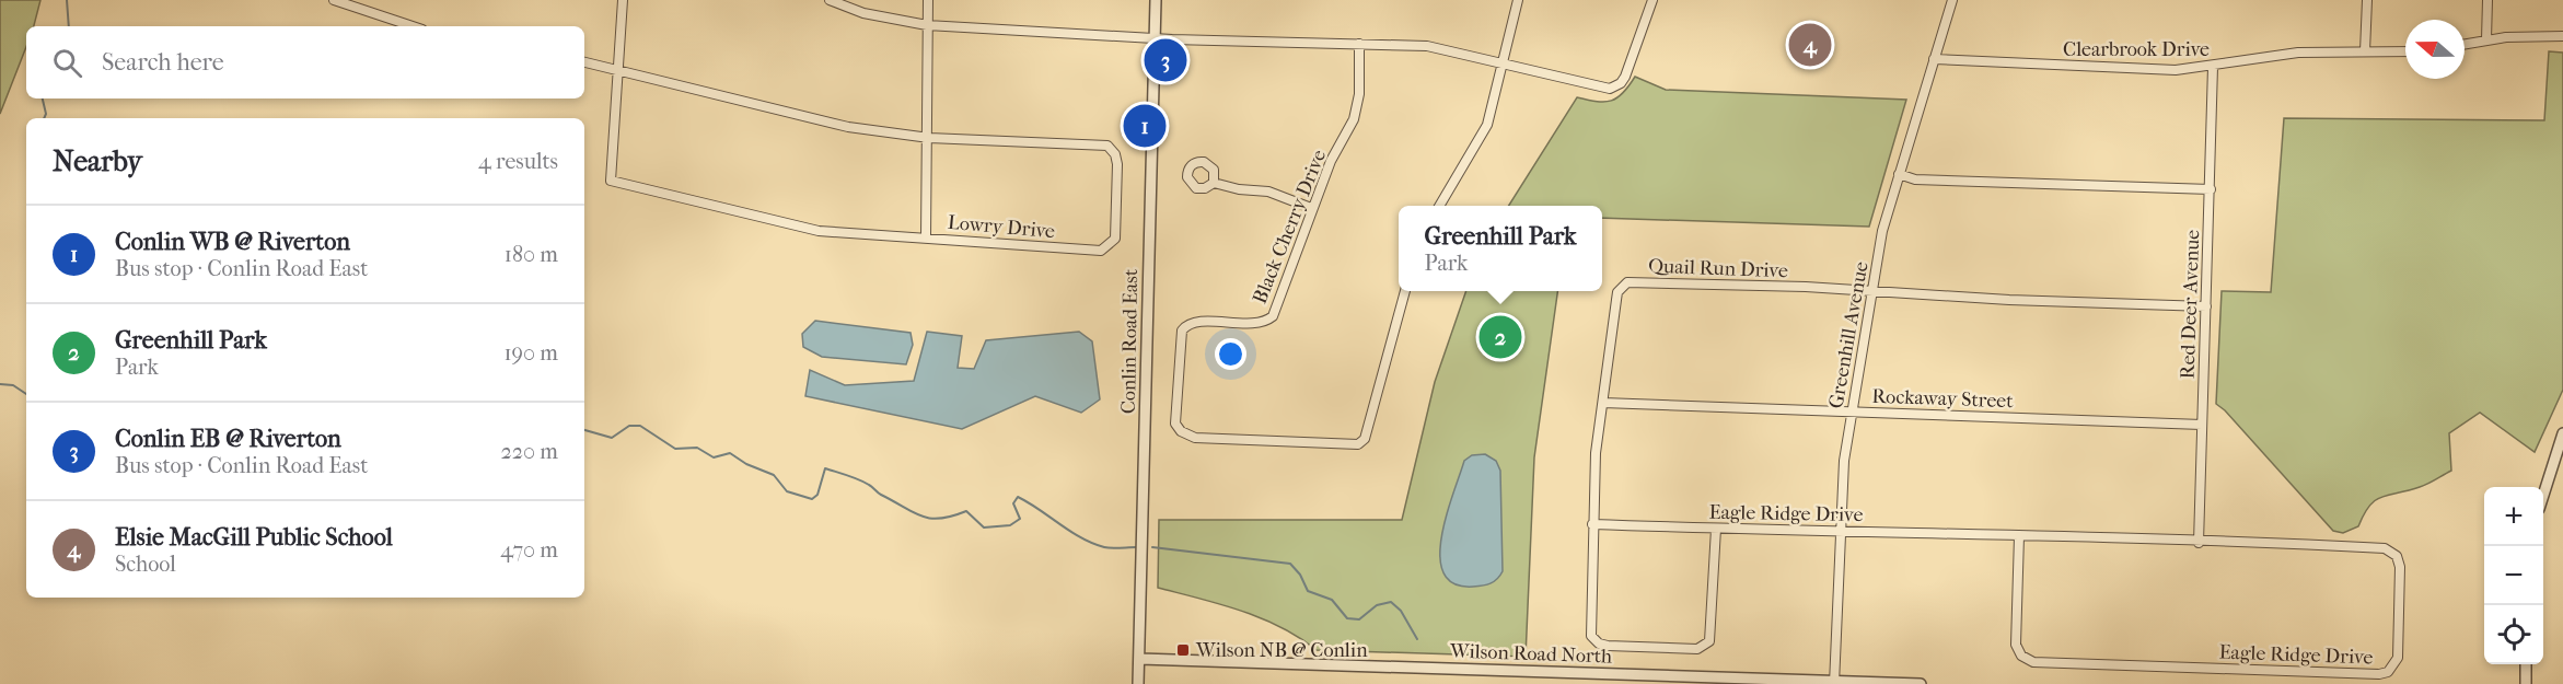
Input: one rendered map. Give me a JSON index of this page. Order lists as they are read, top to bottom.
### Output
{
  "streets": {
    "street": [
      "Clearbrook Drive",
      "Lowry Drive",
      "Black Cherry Drive",
      "Quail Run Drive",
      "Red Deer Avenue",
      "Greenhill Avenue",
      "Conlin Road East",
      "Rockaway Street",
      "Eagle Ridge Drive",
      "Wilson Road North"
    ]
  },
  "crossings": [
    ["Clearbrook Drive", "Red Deer Avenue"],
    ["Clearbrook Drive", "Greenhill Avenue"],
    ["Quail Run Drive", "Red Deer Avenue"],
    ["Quail Run Drive", "Greenhill Avenue"],
    ["Quail Run Drive", "Rockaway Street"],
    ["Quail Run Drive", "Eagle Ridge Drive"],
    ["Red Deer Avenue", "Rockaway Street"],
    ["Red Deer Avenue", "Eagle Ridge Drive"],
    ["Greenhill Avenue", "Rockaway Street"],
    ["Greenhill Avenue", "Eagle Ridge Drive"],
    ["Greenhill Avenue", "Wilson Road North"],
    ["Conlin Road East", "Wilson Road North"]
  ],
  "places": {
    "transit": ["Wilson NB @ Conlin"]
  },
  "north": "left",
  "page": {
    "pins": [
      "4",
      "3",
      "1",
      "2"
    ],
    "search": "Search here",
    "heading": ["Nearby", "4 results"],
    "list": [
      {
        "mark": "1",
        "name": "Conlin WB @ Riverton",
        "note": "Bus stop · Conlin Road East",
        "value": "180 m"
      },
      {
        "mark": "2",
        "name": "Greenhill Park",
        "note": "Park",
        "value": "190 m"
      },
      {
        "mark": "3",
        "name": "Conlin EB @ Riverton",
        "note": "Bus stop · Conlin Road East",
        "value": "220 m"
      },
      {
        "mark": "4",
        "name": "Elsie MacGill Public School",
        "note": "School",
        "value": "470 m"
      }
    ],
    "popup": ["Greenhill Park", "Park"],
    "map_buttons": ["+", "−"]
  }
}
